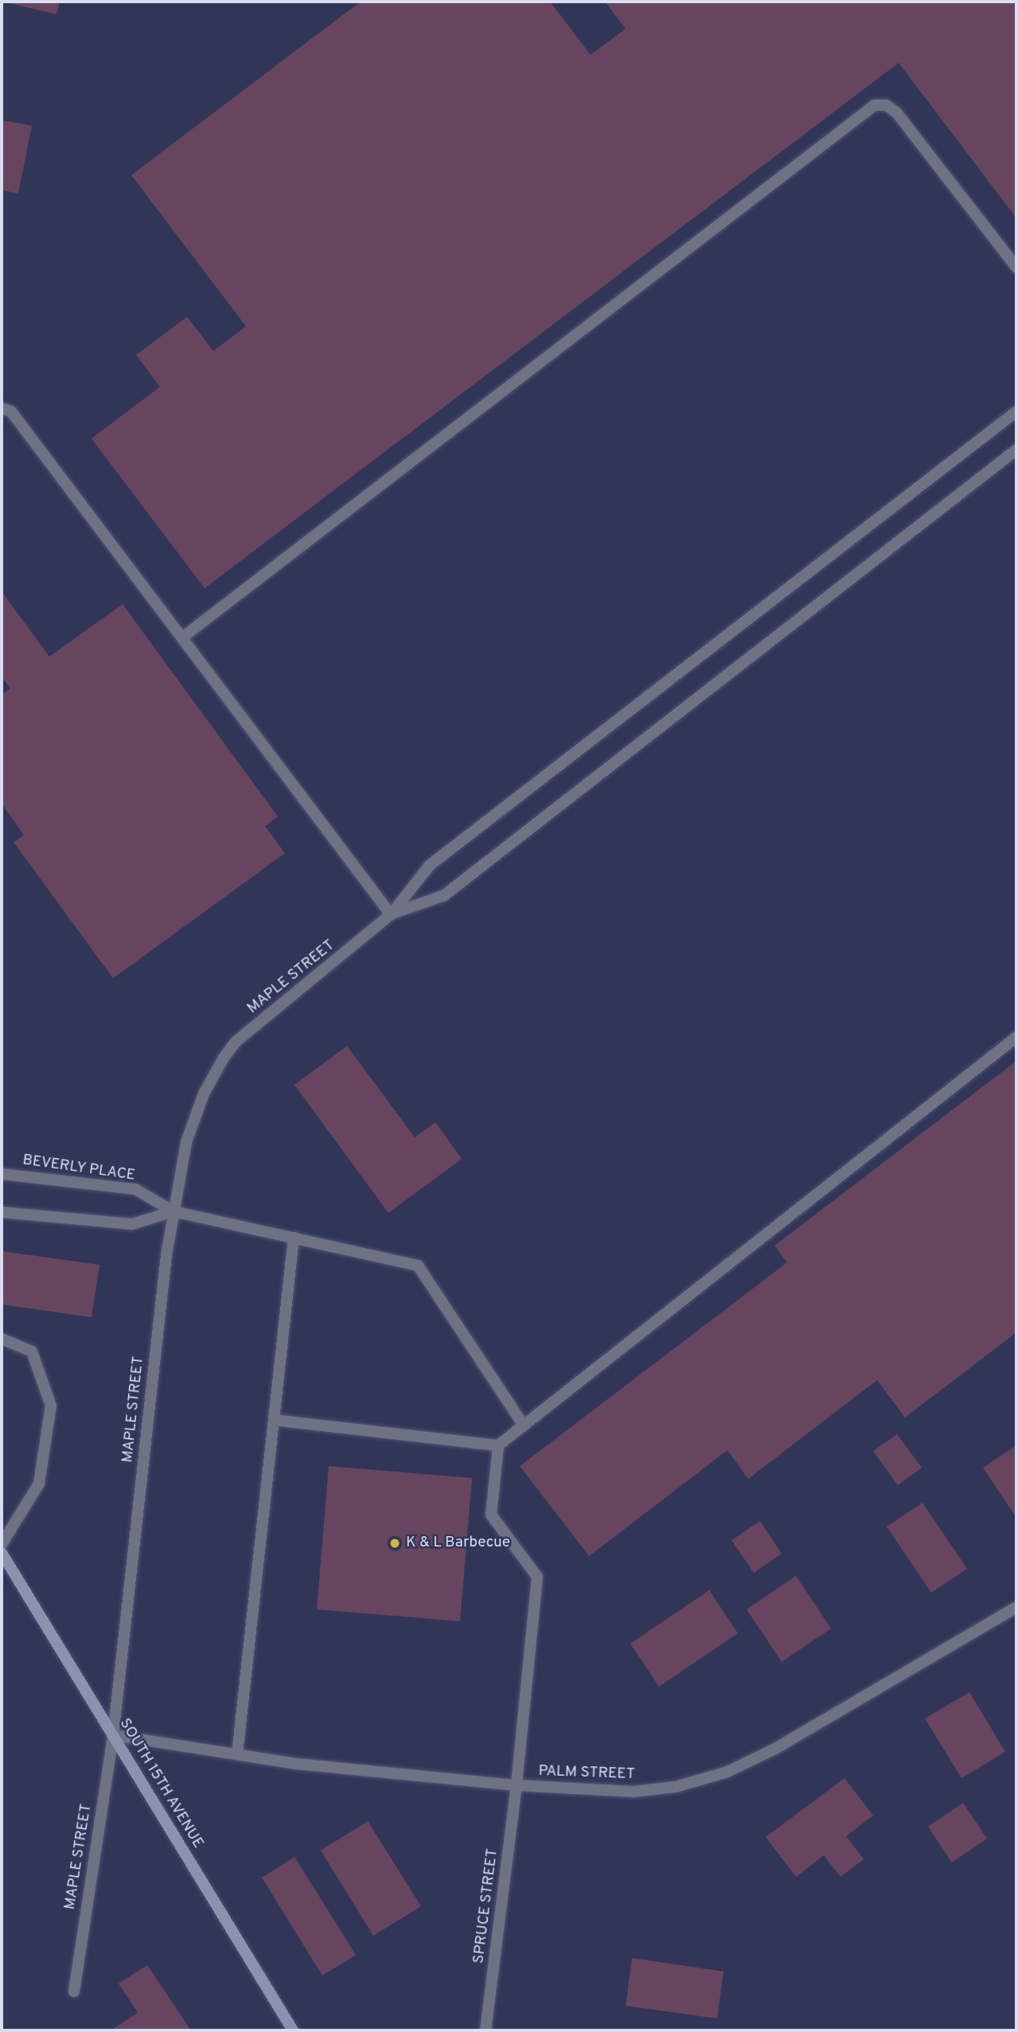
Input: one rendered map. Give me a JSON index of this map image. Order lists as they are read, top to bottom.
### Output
{
  "streets": {
    "main road": ["SOUTH 15TH AVENUE"],
    "street": [
      "MAPLE STREET",
      "BEVERLY PLACE",
      "PALM STREET",
      "SPRUCE STREET"
    ]
  },
  "crossings": [
    ["MAPLE STREET", "BEVERLY PLACE"],
    ["MAPLE STREET", "PALM STREET"],
    ["MAPLE STREET", "SOUTH 15TH AVENUE"],
    ["PALM STREET", "SOUTH 15TH AVENUE"],
    ["PALM STREET", "SPRUCE STREET"]
  ],
  "places": ["K & L Barbecue"]
}
